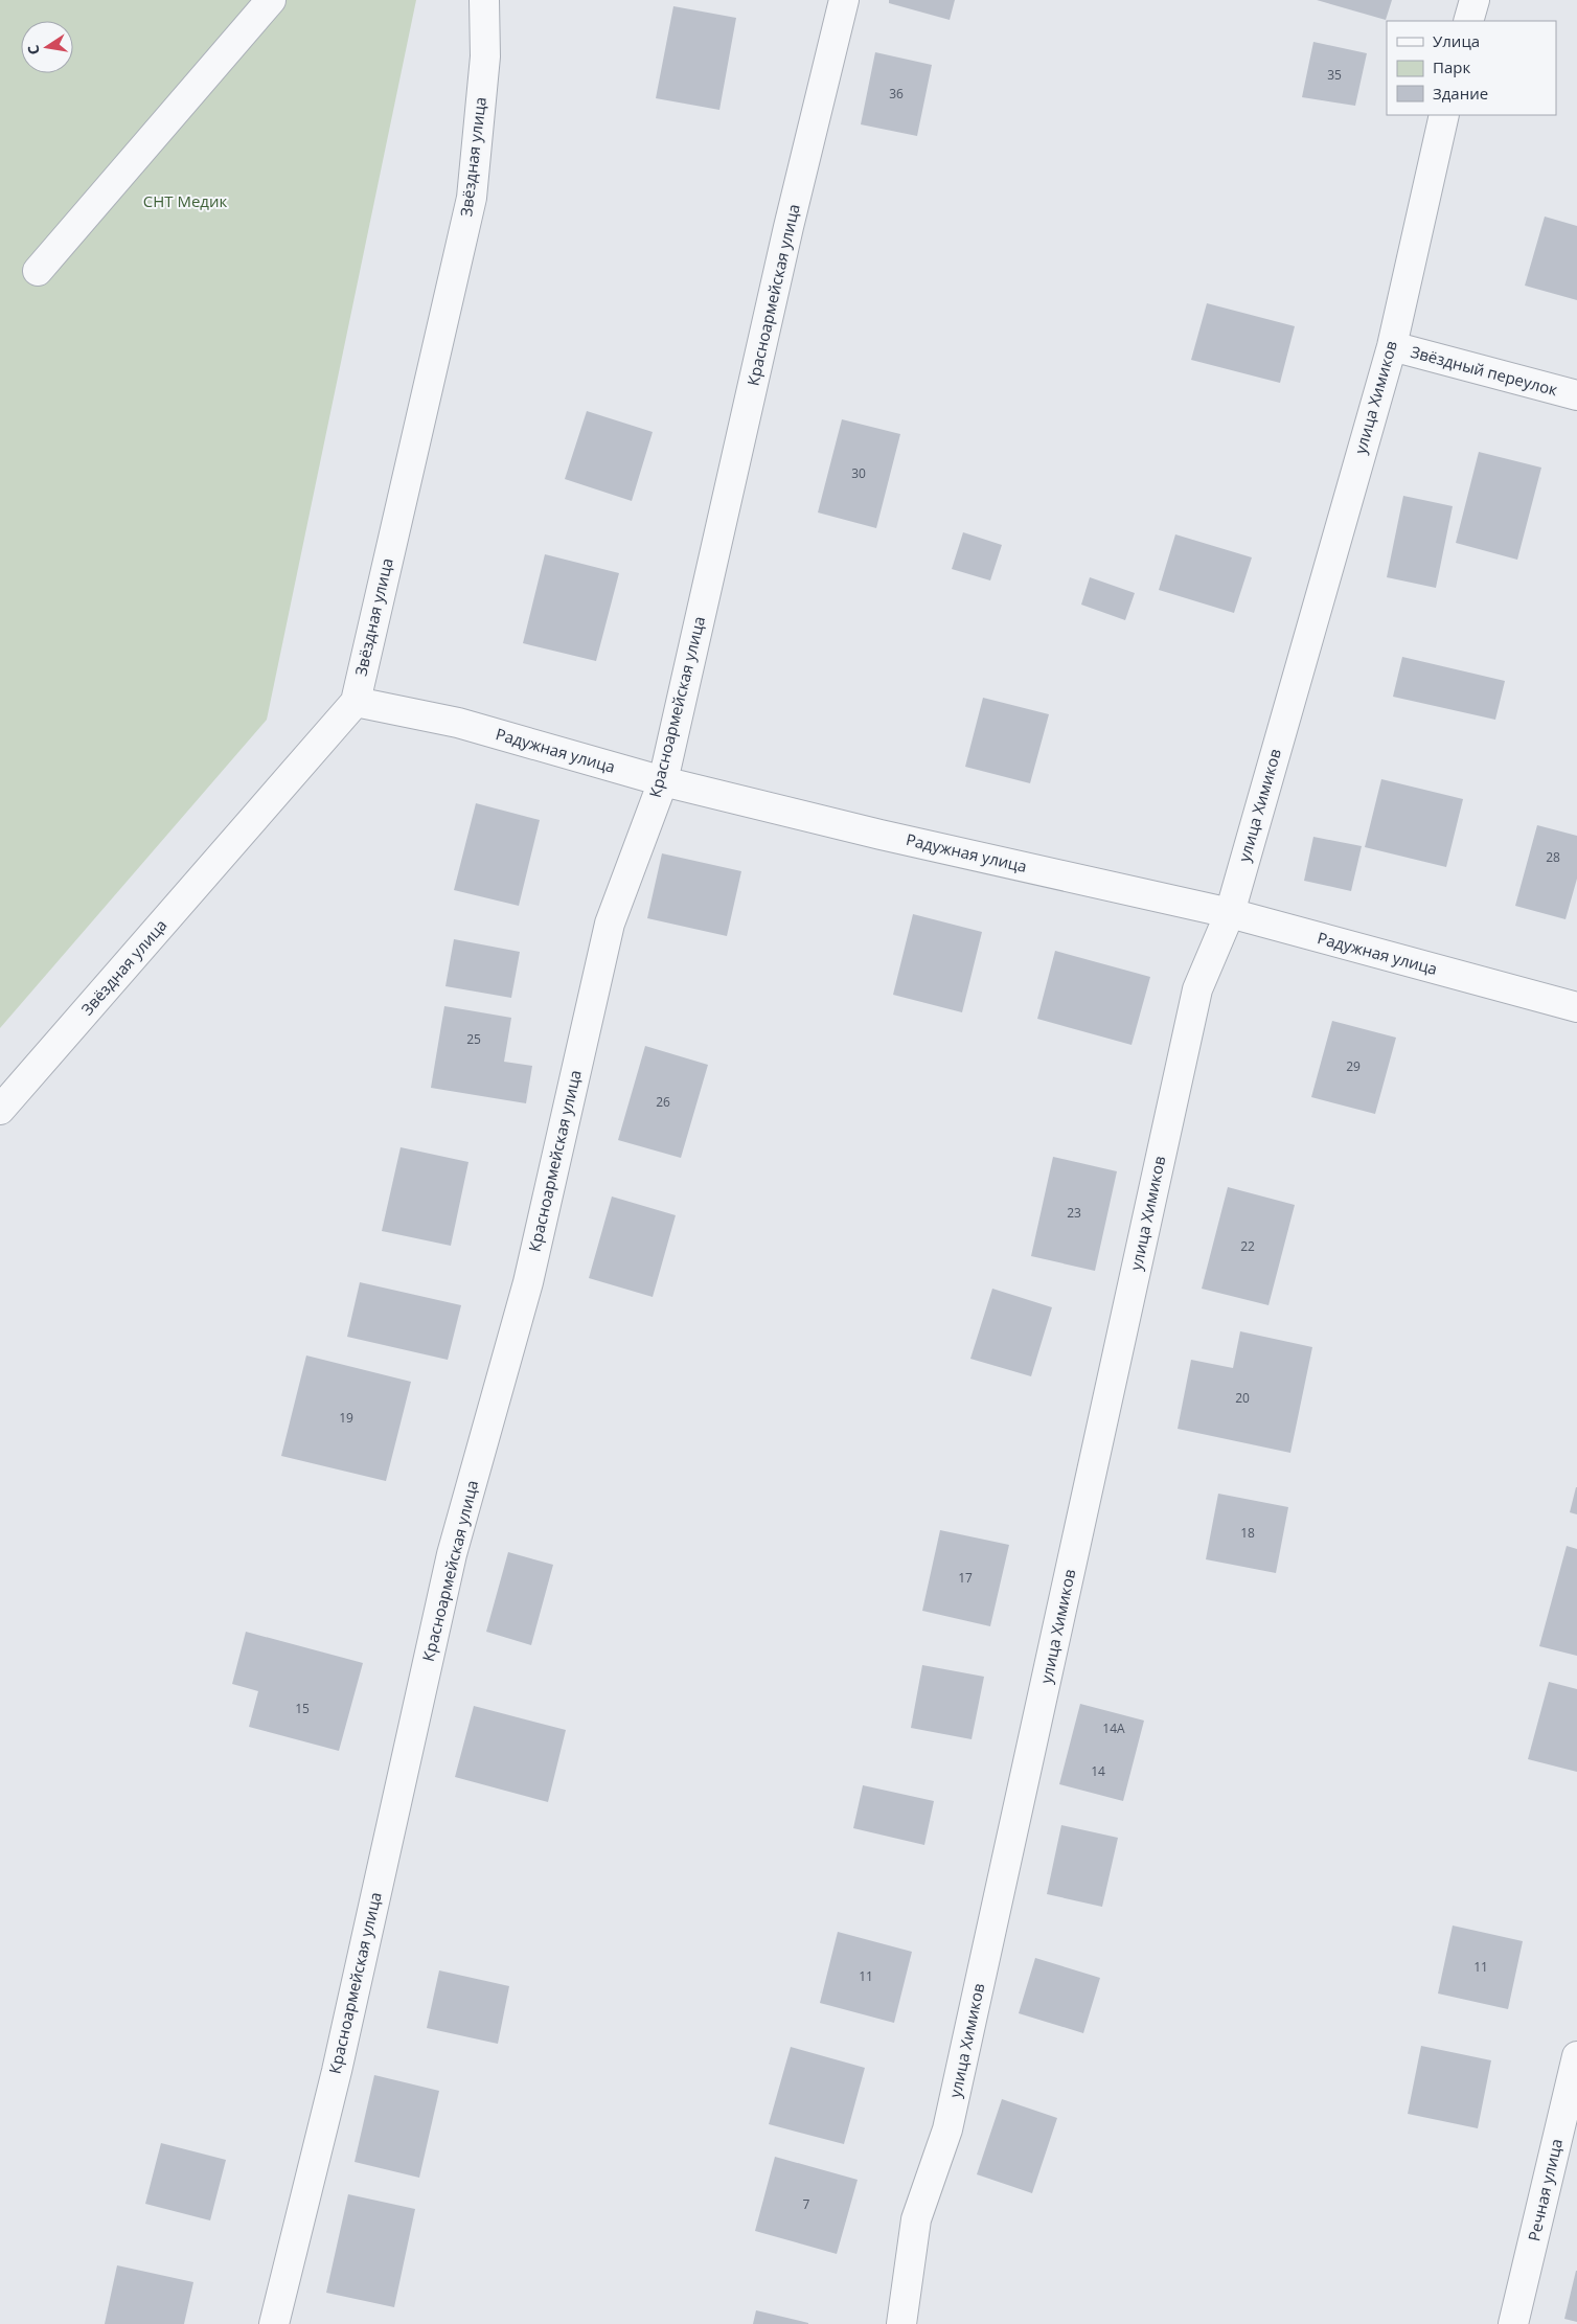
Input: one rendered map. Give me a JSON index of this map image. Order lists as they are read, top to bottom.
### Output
{
  "streets": {
    "street": [
      "Звёздная улица",
      "Красноармейская улица",
      "Звёздный переулок",
      "улица Химиков",
      "Радужная улица",
      "Речная улица"
    ]
  },
  "crossings": [
    ["Звёздная улица", "Радужная улица"],
    ["Красноармейская улица", "Радужная улица"],
    ["Звёздный переулок", "улица Химиков"],
    ["улица Химиков", "Радужная улица"]
  ],
  "parks": ["СНТ Медик"],
  "house_numbers": [
    "35",
    "36",
    "30",
    "28",
    "25",
    "29",
    "26",
    "23",
    "22",
    "20",
    "19",
    "18",
    "17",
    "15",
    "14А",
    "14",
    "11",
    "11",
    "7"
  ],
  "legend": ["Улица", "Парк", "Здание"],
  "north": "left"
}
